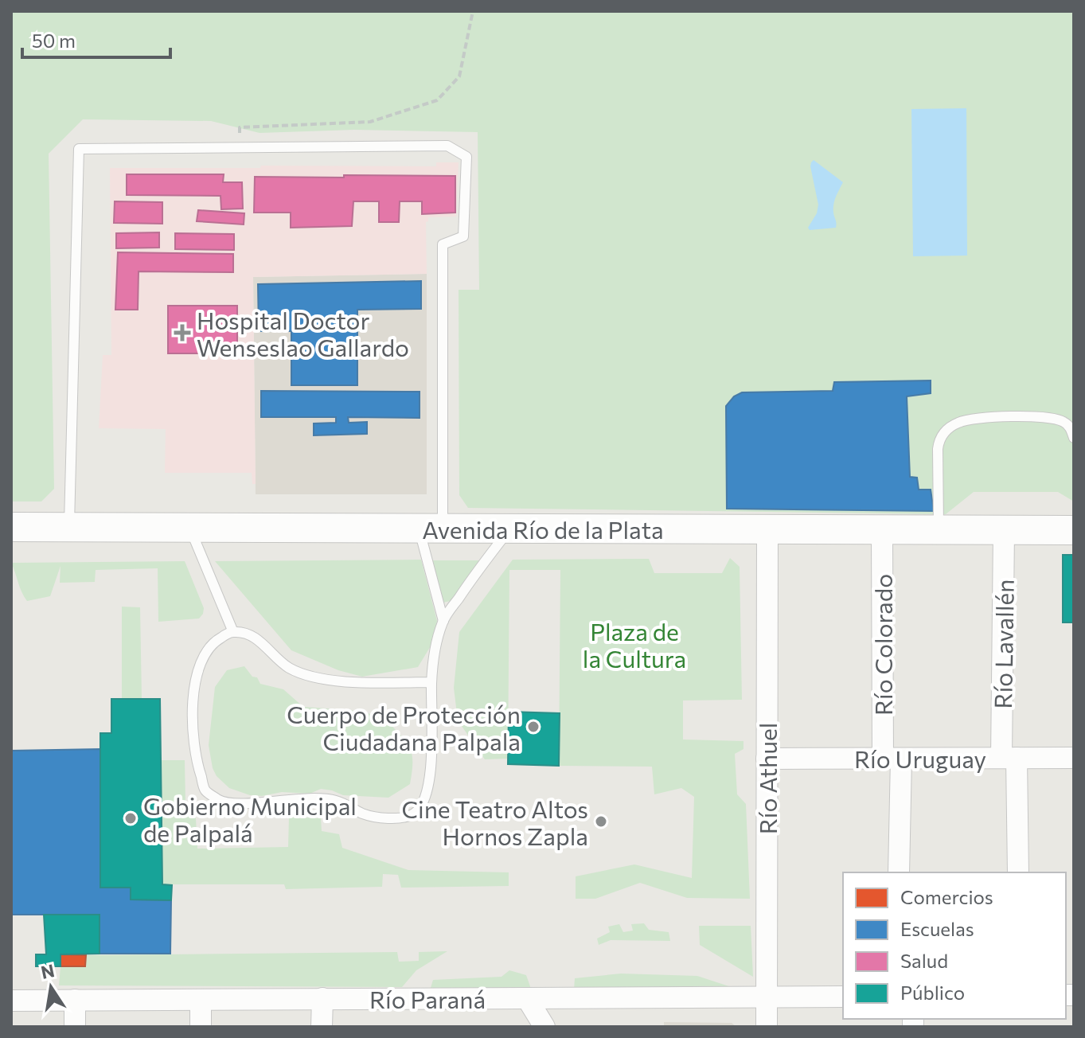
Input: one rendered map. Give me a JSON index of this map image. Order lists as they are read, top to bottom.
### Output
{
  "streets": {
    "main road": ["Avenida Río de la Plata"],
    "street": [
      "Río Lavallén",
      "Río Colorado",
      "Río Uruguay",
      "Río Athuel",
      "Río Paraná"
    ]
  },
  "crossings": [
    ["Avenida Río de la Plata", "Río Lavallén"],
    ["Avenida Río de la Plata", "Río Colorado"],
    ["Avenida Río de la Plata", "Río Athuel"],
    ["Río Lavallén", "Río Uruguay"],
    ["Río Colorado", "Río Uruguay"],
    ["Río Uruguay", "Río Athuel"],
    ["Río Athuel", "Río Paraná"]
  ],
  "parks": ["Plaza de la Cultura"],
  "places": {
    "health": ["Hospital Doctor Wenseslao Gallardo"],
    "other": ["Cuerpo de Protección Ciudadana Palpala", "Gobierno Municipal de Palpalá", "Cine Teatro Altos Hornos Zapla"]
  },
  "legend": [
    "Comercios",
    "Escuelas",
    "Salud",
    "Público"
  ],
  "scale_bar": "50 m",
  "north": "top"
}
